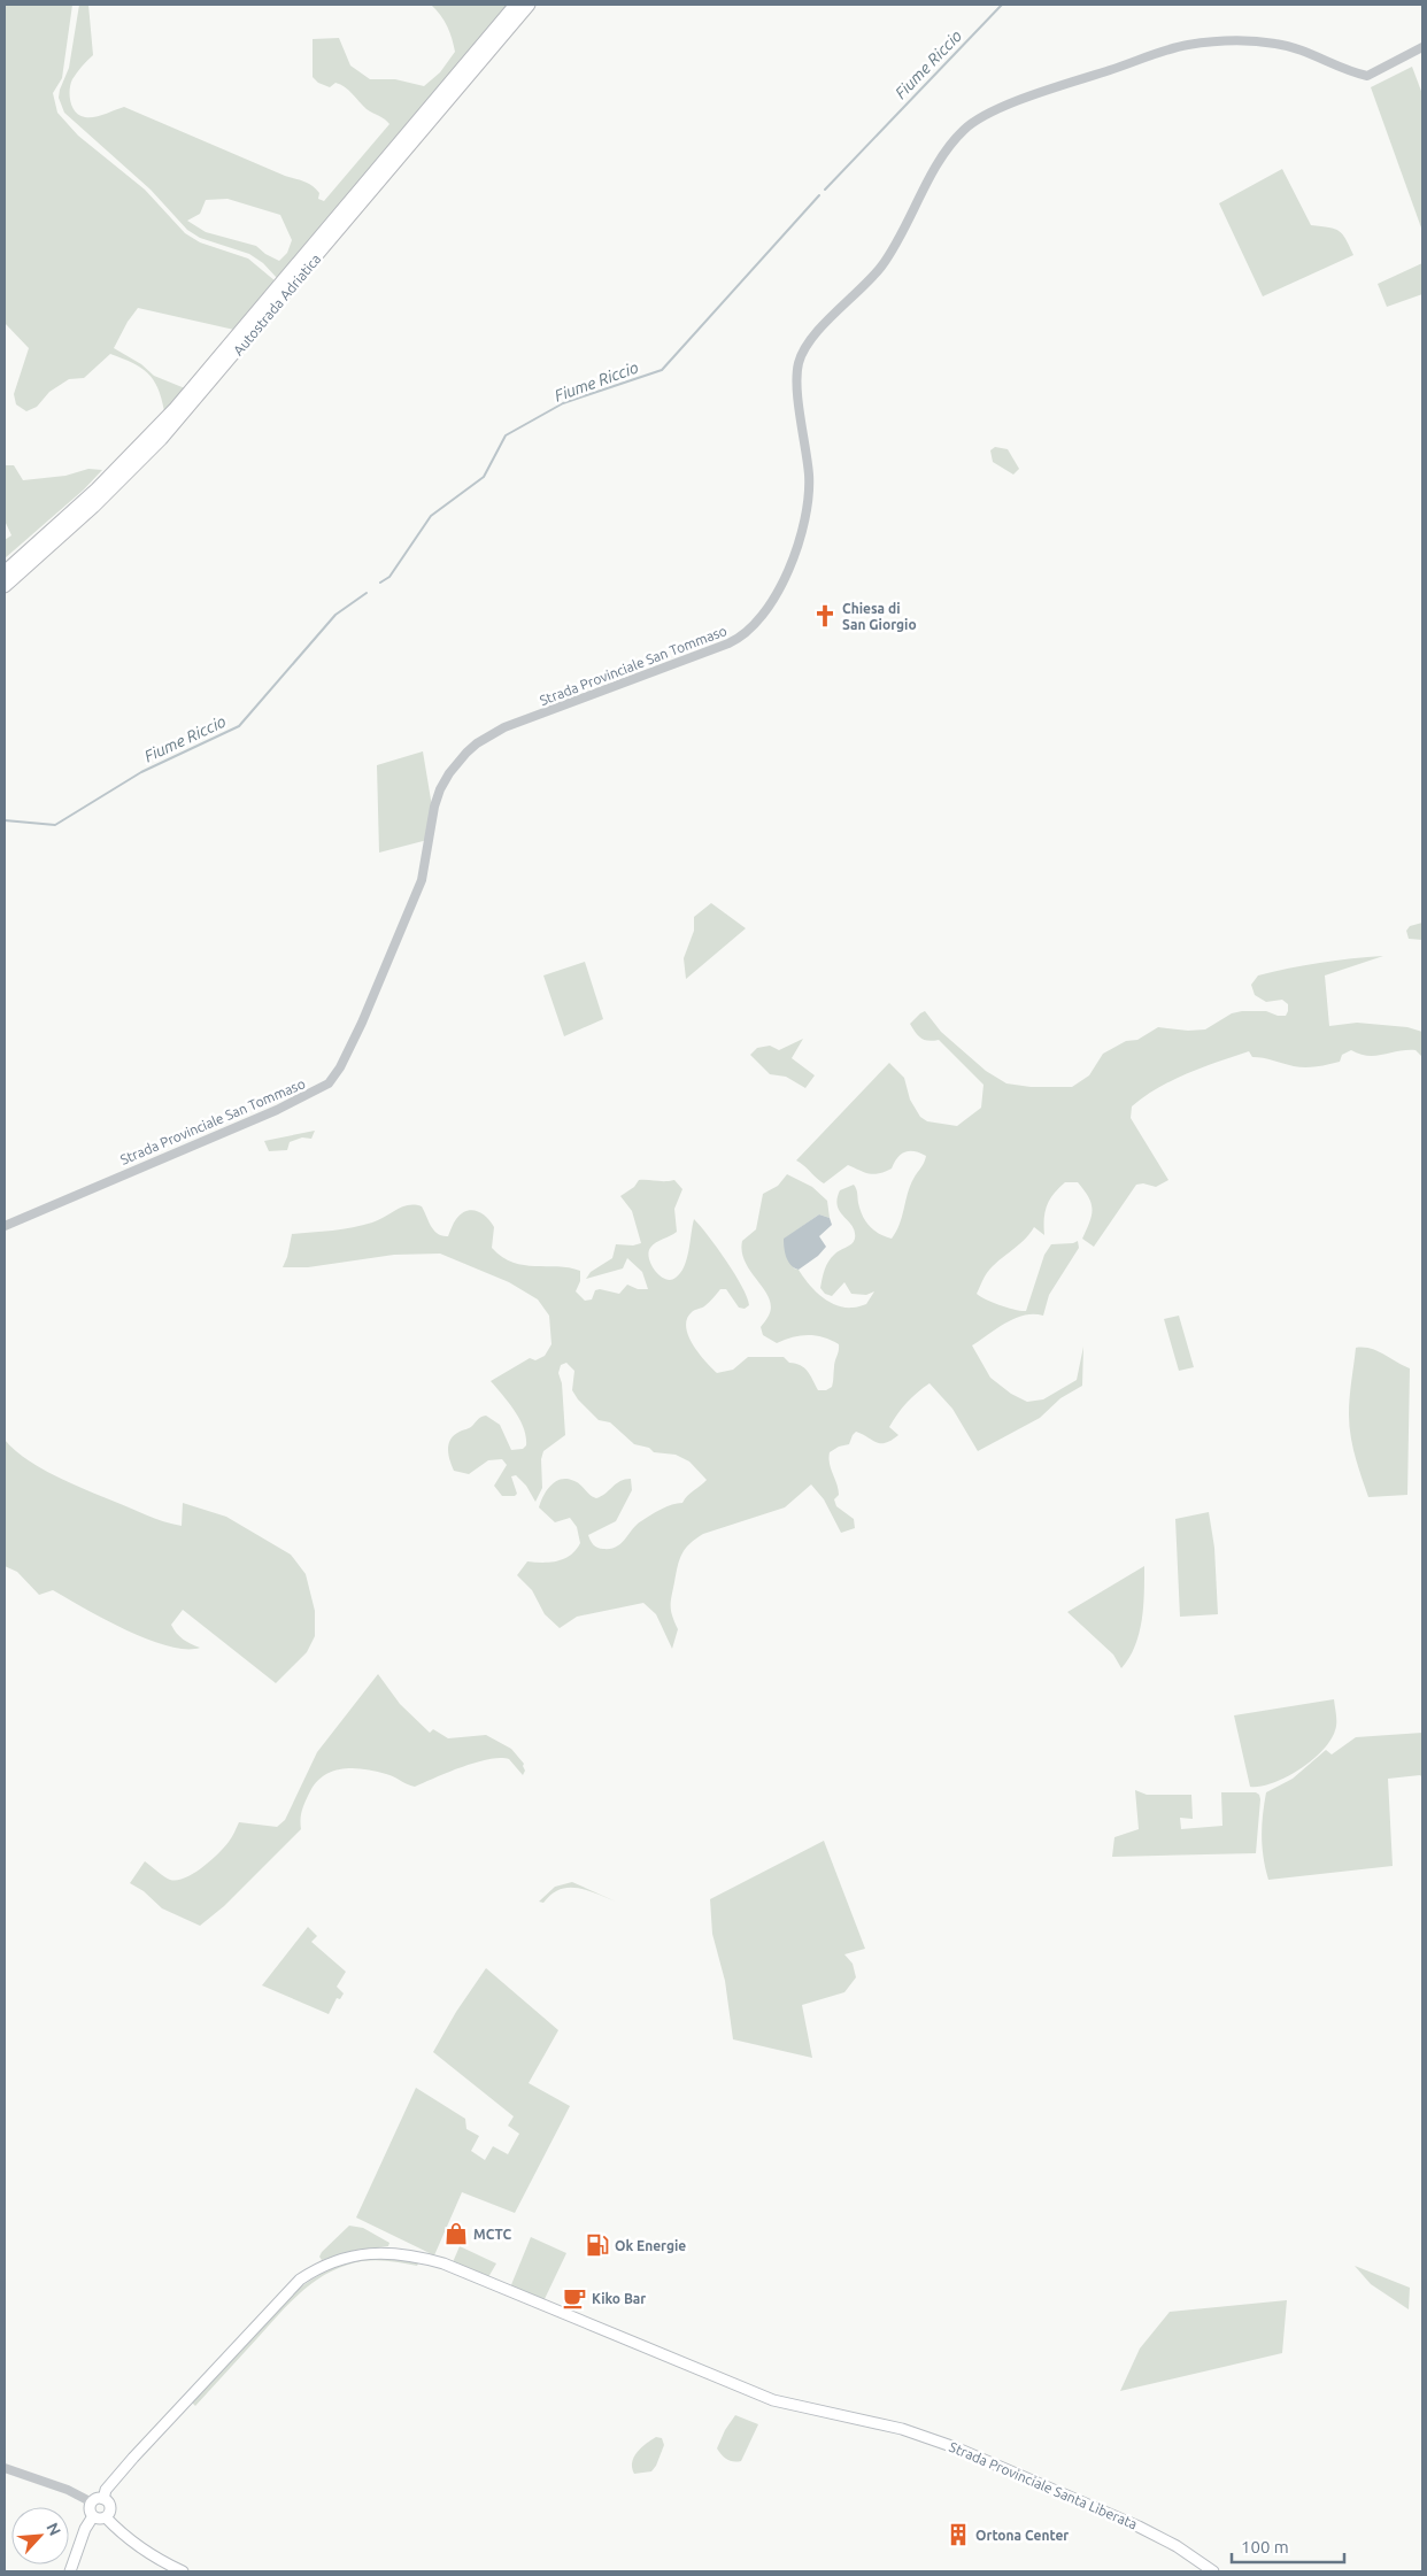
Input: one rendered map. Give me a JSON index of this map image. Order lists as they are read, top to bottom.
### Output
{
  "streets": {
    "highway": ["Autostrada Adriatica"],
    "main road": ["Strada Provinciale Santa Liberata"],
    "street": ["Strada Provinciale San Tommaso"]
  },
  "water": ["Fiume Riccio"],
  "places": {
    "church": ["Chiesa di San Giorgio"],
    "shop": ["MCTC"],
    "fuel station": ["Ok Energie"],
    "cafe": ["Kiko Bar"],
    "building": ["Ortona Center"]
  },
  "scale_bar": "100 m",
  "north": "top right"
}
